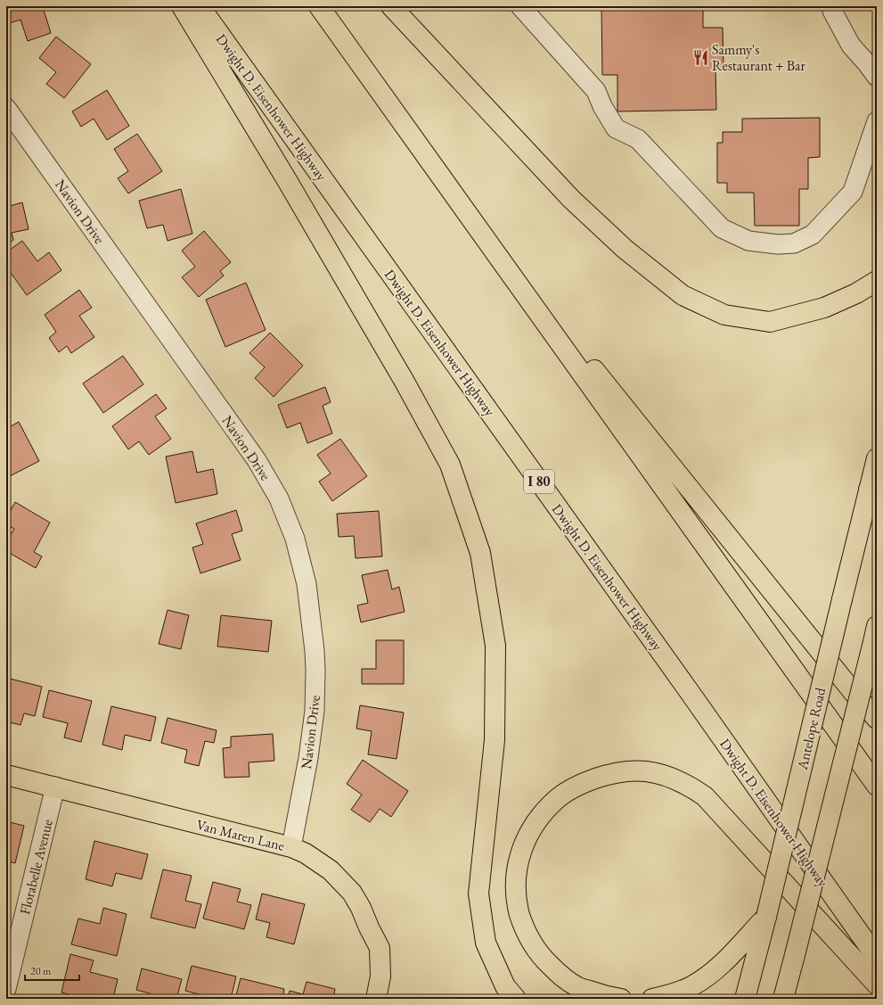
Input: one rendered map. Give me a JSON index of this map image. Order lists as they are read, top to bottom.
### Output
{
  "streets": {
    "main road": [
      "Dwight D. Eisenhower Highway",
      "I 80",
      "Antelope Road",
      "Van Maren Lane"
    ],
    "street": ["Navion Drive", "Florabelle Avenue"]
  },
  "crossings": [
    ["Navion Drive", "Van Maren Lane"],
    ["Van Maren Lane", "Florabelle Avenue"]
  ],
  "places": {
    "restaurant": ["Sammy's Restaurant + Bar"]
  },
  "scale_bar": "20 m"
}
